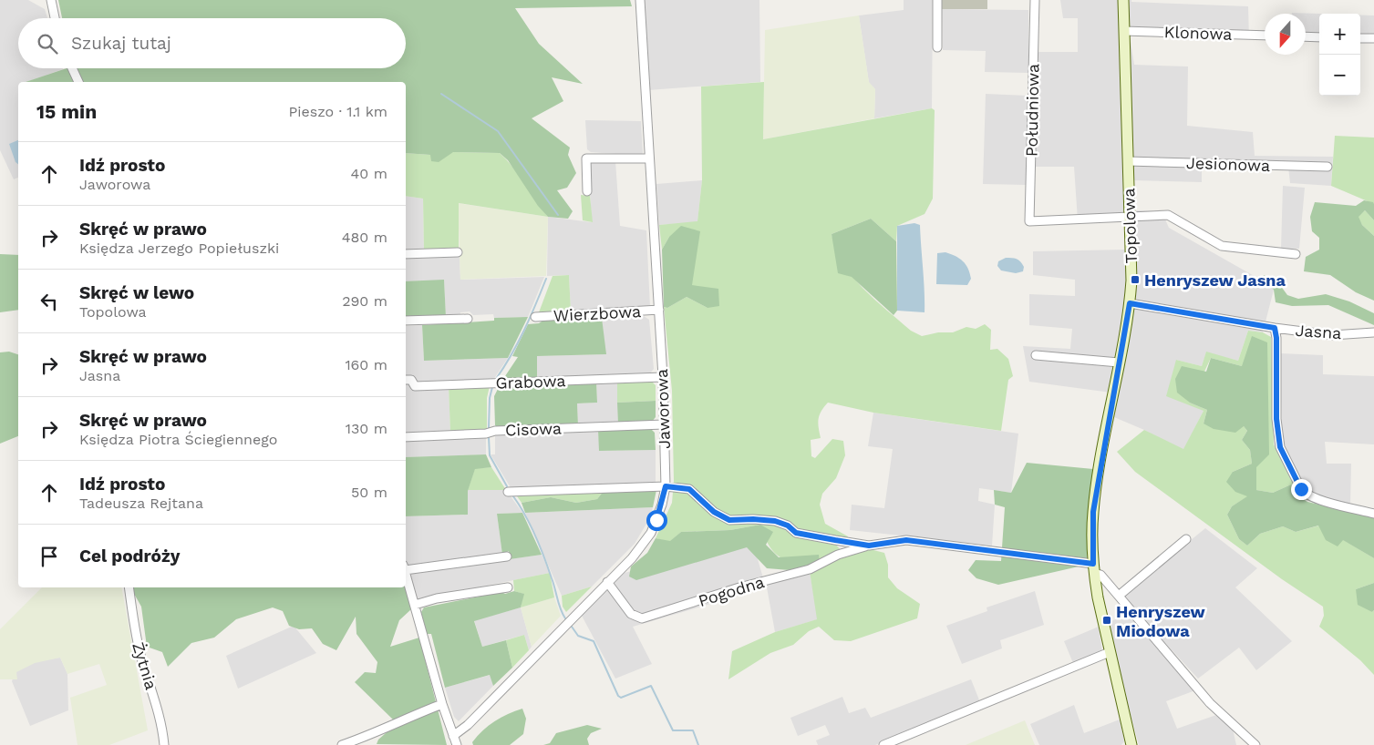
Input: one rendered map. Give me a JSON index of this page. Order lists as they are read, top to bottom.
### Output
{
  "streets": {
    "street": [
      "Klonowa",
      "Południowa",
      "Jesionowa",
      "Topolowa",
      "Wierzbowa",
      "Jasna",
      "Grabowa",
      "Jaworowa",
      "Cisowa",
      "Pogodna",
      "Żytnia"
    ]
  },
  "crossings": [
    ["Klonowa", "Topolowa"],
    ["Południowa", "Topolowa"],
    ["Jesionowa", "Topolowa"],
    ["Topolowa", "Jasna"],
    ["Wierzbowa", "Jaworowa"],
    ["Grabowa", "Jaworowa"],
    ["Jaworowa", "Cisowa"],
    ["Jaworowa", "Pogodna"]
  ],
  "places": {
    "transit": ["Henryszew Jasna", "Henryszew Miodowa"]
  },
  "north": "bottom",
  "page": {
    "map_buttons": ["+", "−"],
    "search": "Szukaj tutaj",
    "heading": ["15 min", "Pieszo · 1.1 km"],
    "list": [
      ["Idź prosto", "Jaworowa", "40 m"],
      ["Skręć w prawo", "Księdza Jerzego Popiełuszki", "480 m"],
      ["Skręć w lewo", "Topolowa", "290 m"],
      ["Skręć w prawo", "Jasna", "160 m"],
      ["Skręć w prawo", "Księdza Piotra Ściegiennego", "130 m"],
      ["Idź prosto", "Tadeusza Rejtana", "50 m"],
      "Cel podróży"
    ]
  }
}
